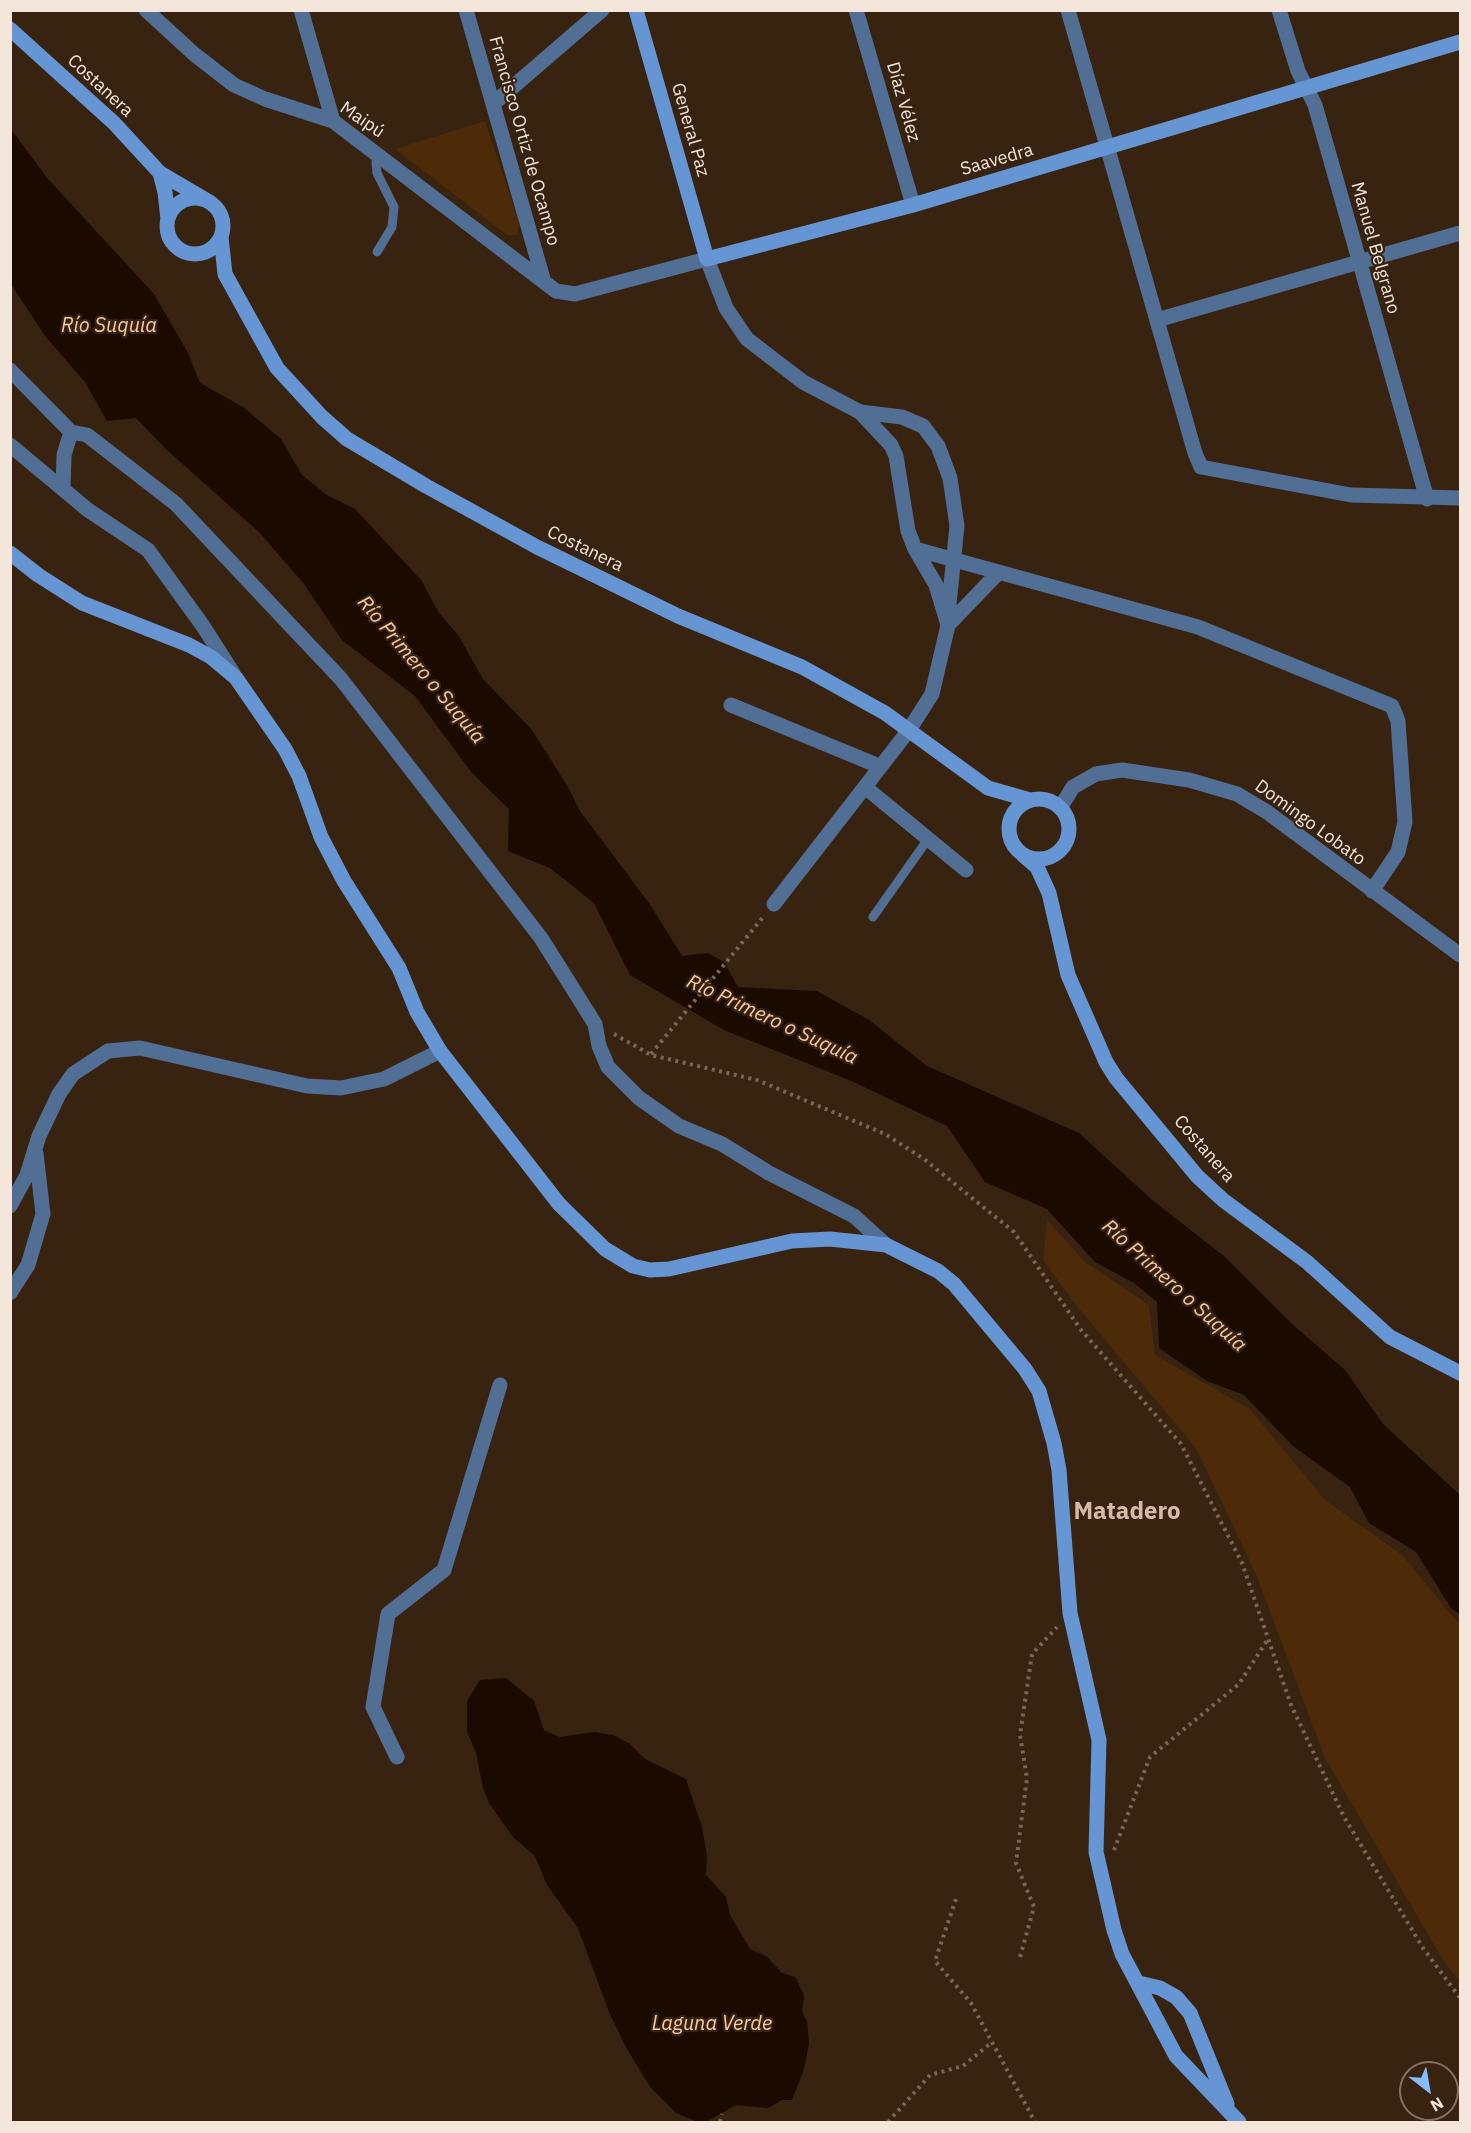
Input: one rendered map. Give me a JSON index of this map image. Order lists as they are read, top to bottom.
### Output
{
  "streets": {
    "street": [
      "Costanera",
      "Díaz Vélez",
      "Maipú",
      "General Paz",
      "Francisco Ortiz de Ocampo",
      "Saavedra",
      "Manuel Belgrano",
      "Domingo Lobato"
    ]
  },
  "crossings": [
    ["Costanera", "Domingo Lobato"],
    ["Díaz Vélez", "Saavedra"],
    ["Maipú", "Francisco Ortiz de Ocampo"],
    ["Maipú", "Saavedra"],
    ["General Paz", "Saavedra"],
    ["Francisco Ortiz de Ocampo", "Saavedra"],
    ["Saavedra", "Manuel Belgrano"]
  ],
  "districts": ["Matadero"],
  "water": ["Río Suquía", "Río Primero o Suquía", "Laguna Verde"],
  "north": "bottom right"
}
